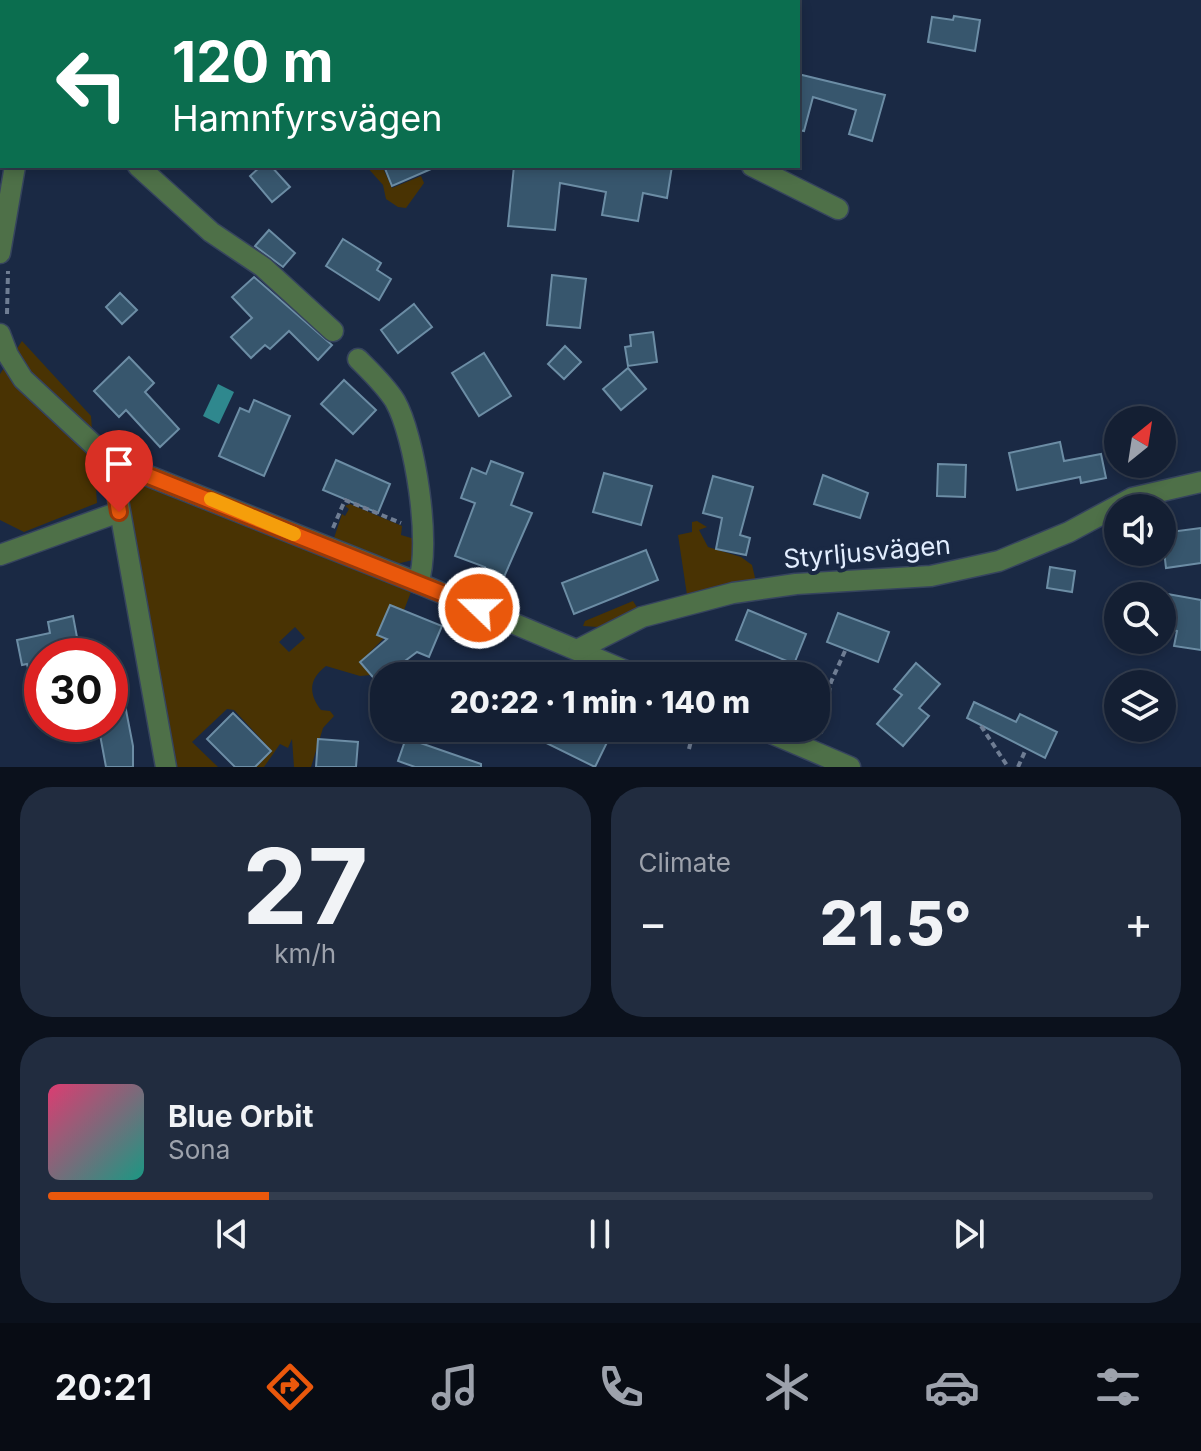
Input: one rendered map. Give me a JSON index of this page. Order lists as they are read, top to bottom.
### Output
{
  "streets": {
    "street": ["Styrljusvägen"]
  },
  "north": "top right",
  "page": {
    "turn": ["120 m", "Hamnfyrsvägen"],
    "limit": "30",
    "trip": "20:22 · 1 min · 140 m",
    "tile": [
      ["27", "km/h"],
      "Climate"
    ],
    "heat": ["−", "21.5°", "+"],
    "song": ["Blue Orbit", "Sona"],
    "tabs": "20:21"
  }
}
